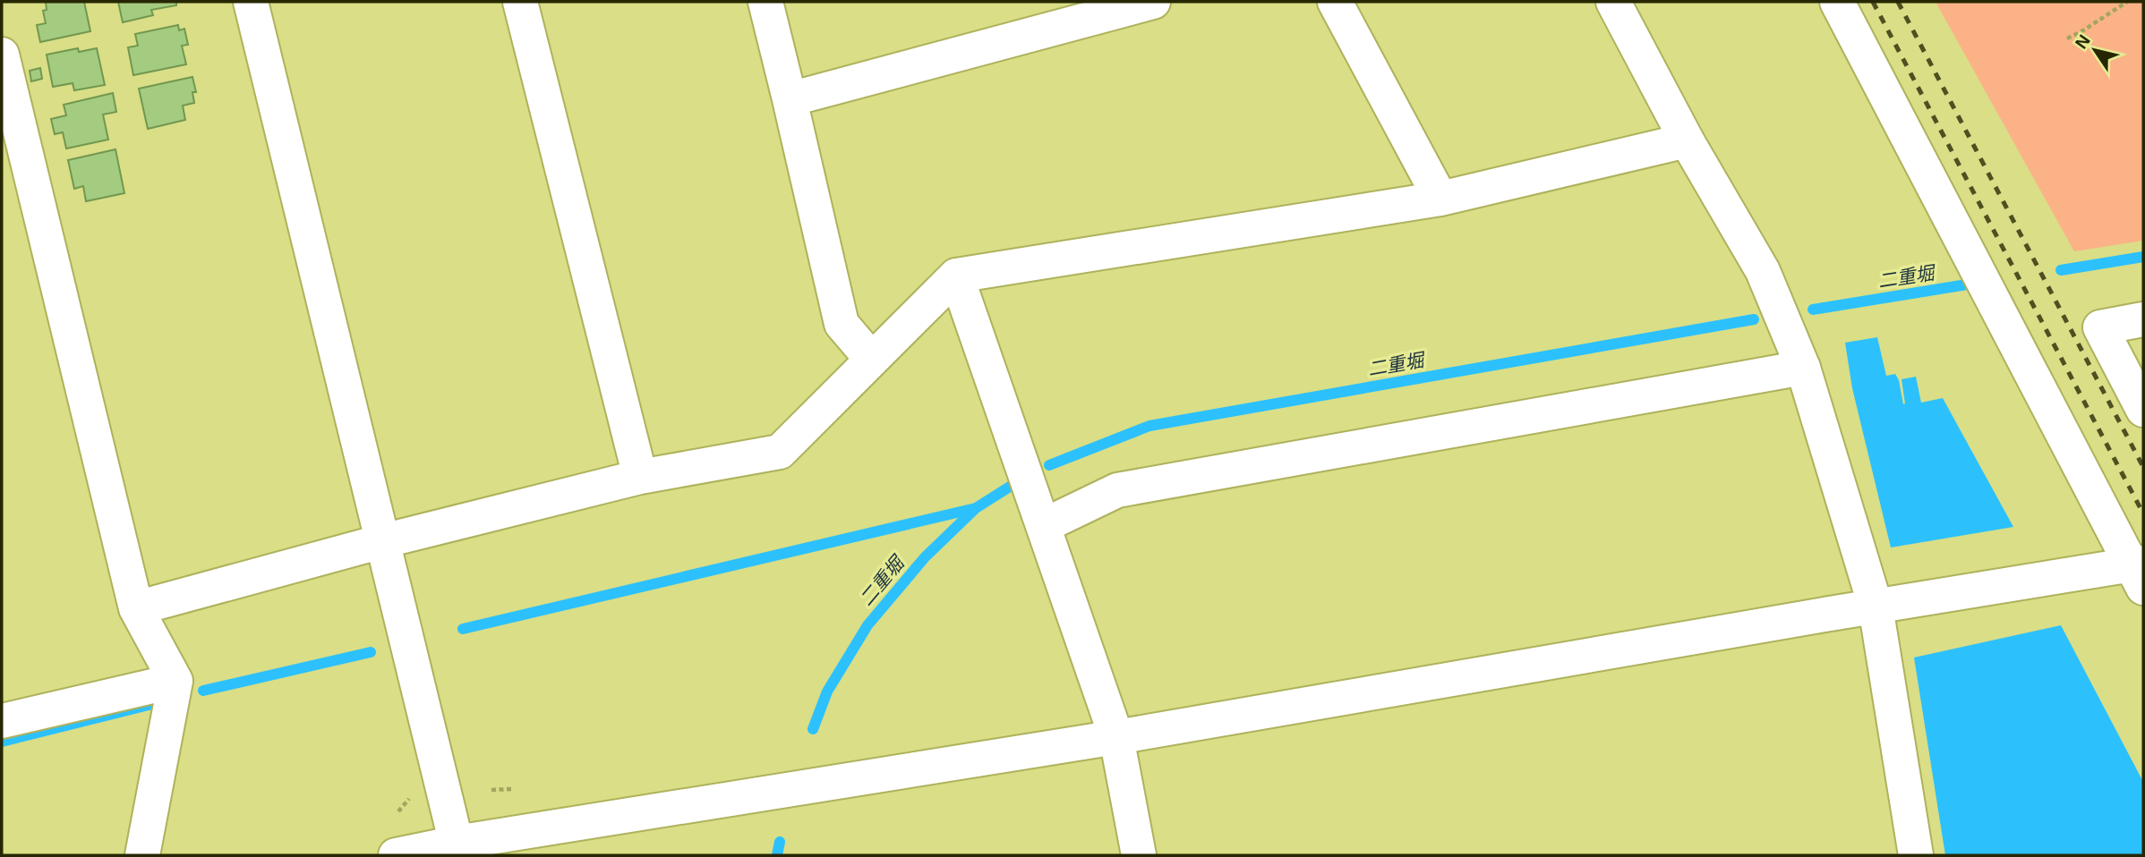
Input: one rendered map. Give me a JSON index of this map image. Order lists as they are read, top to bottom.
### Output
{
  "water": ["二重堀"],
  "north": "top left"
}
